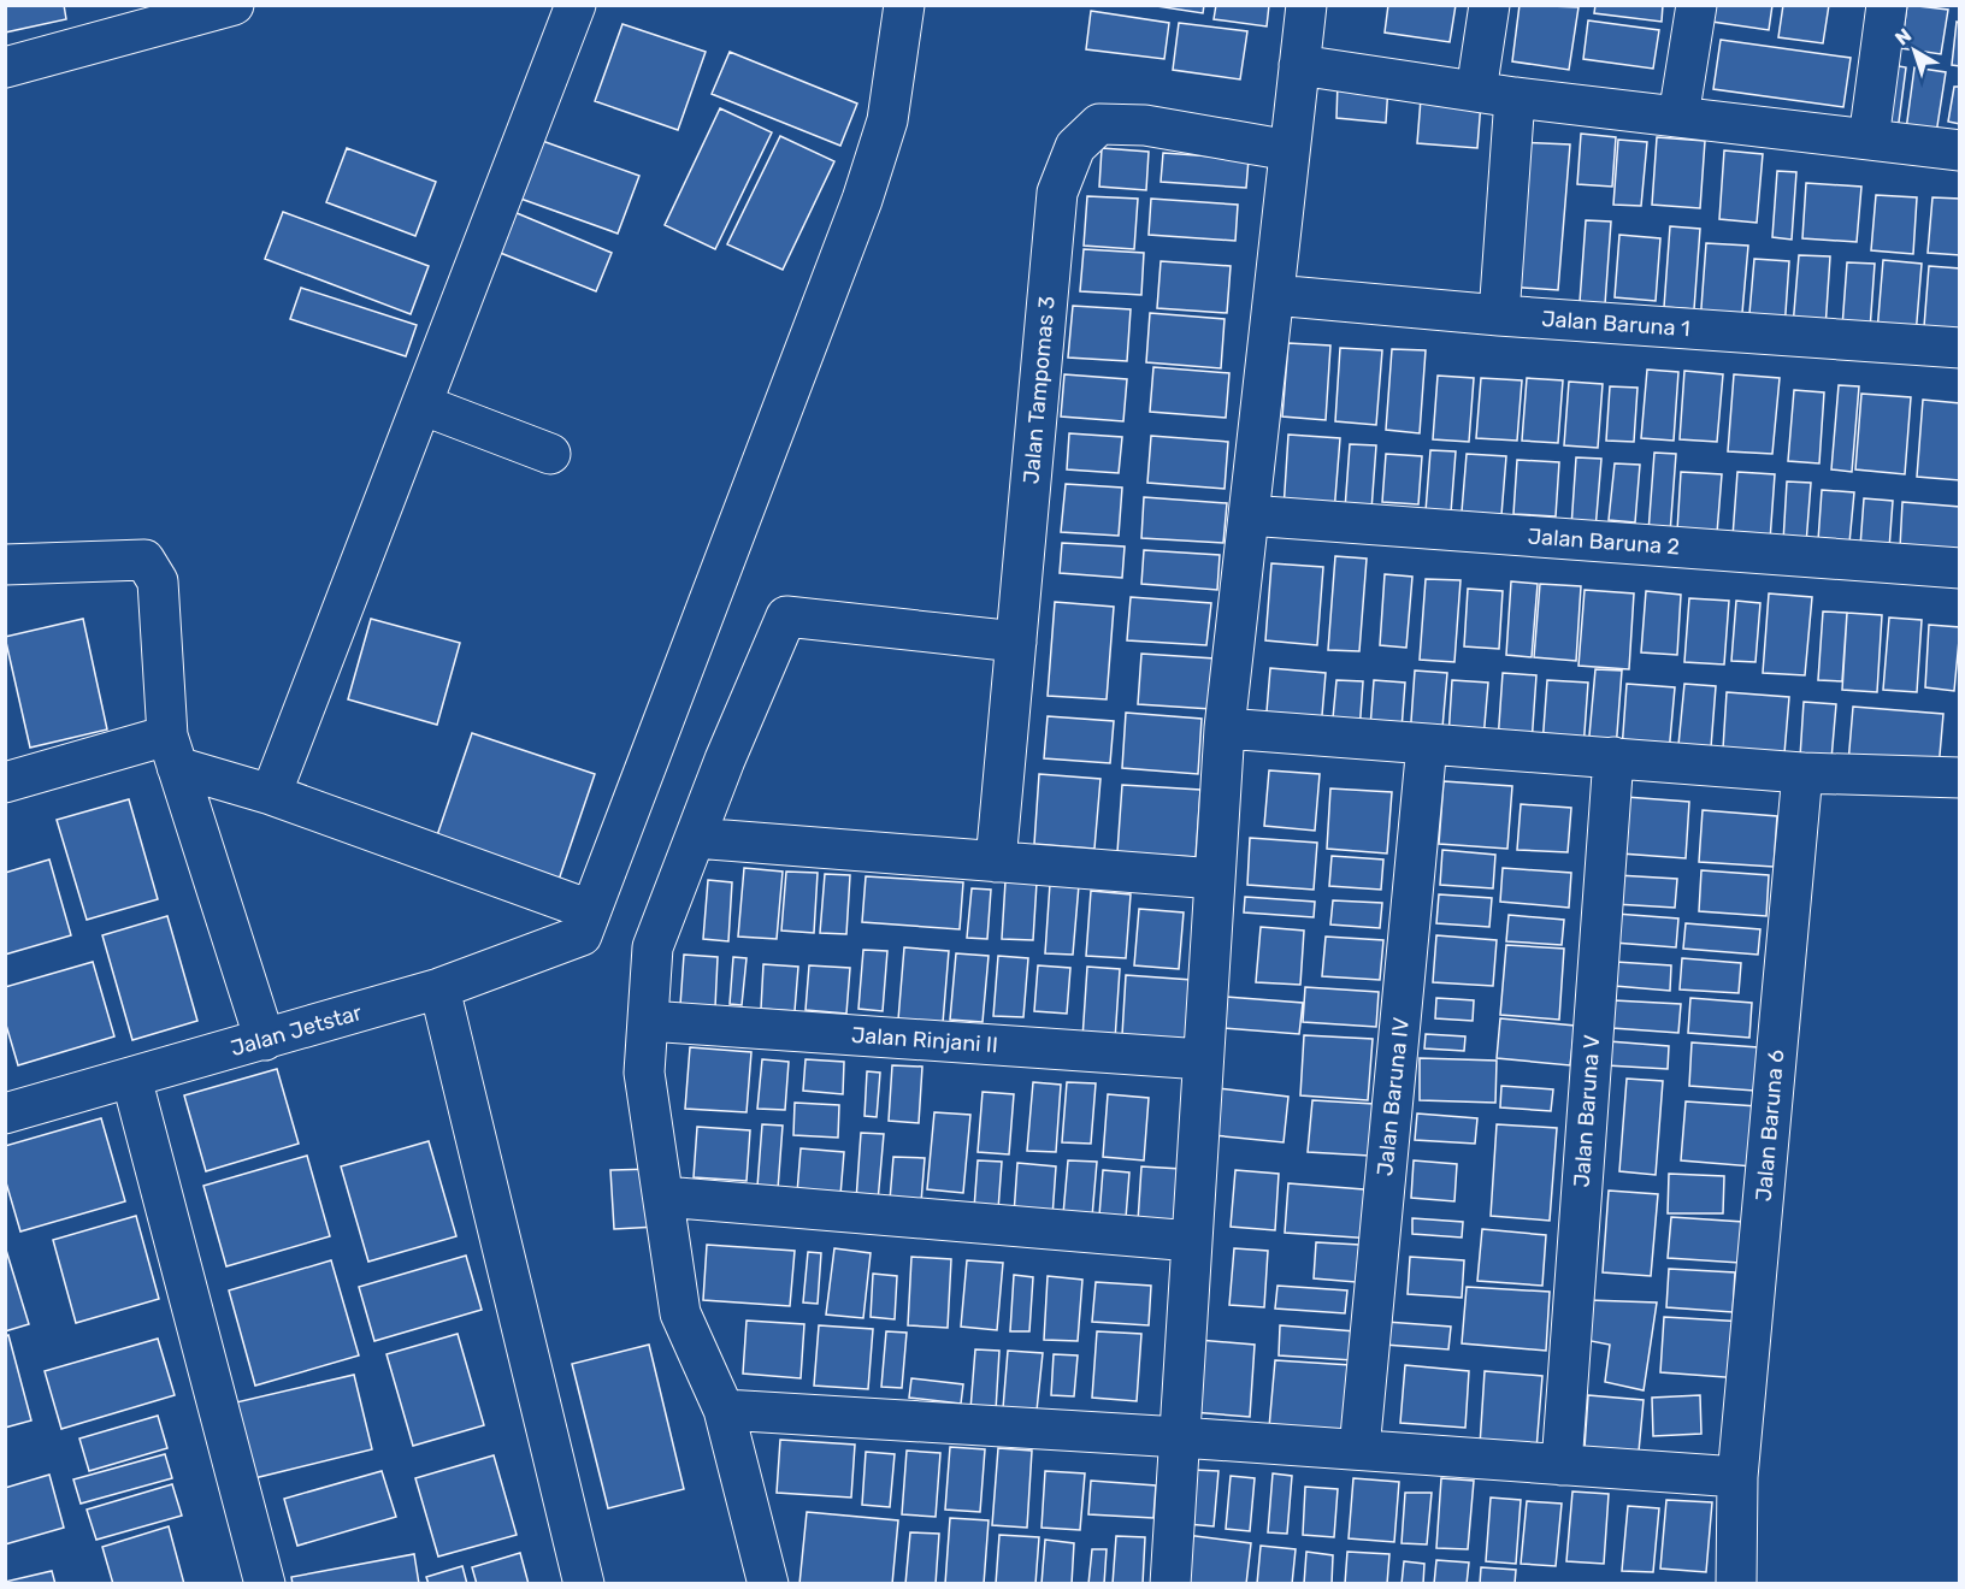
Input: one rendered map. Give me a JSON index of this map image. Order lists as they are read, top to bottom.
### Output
{
  "streets": {
    "street": [
      "Jalan Baruna 1",
      "Jalan Tampomas 3",
      "Jalan Baruna 2",
      "Jalan Jetstar",
      "Jalan Rinjani II",
      "Jalan Baruna IV",
      "Jalan Baruna V",
      "Jalan Baruna 6"
    ]
  },
  "north": "top left"
}
